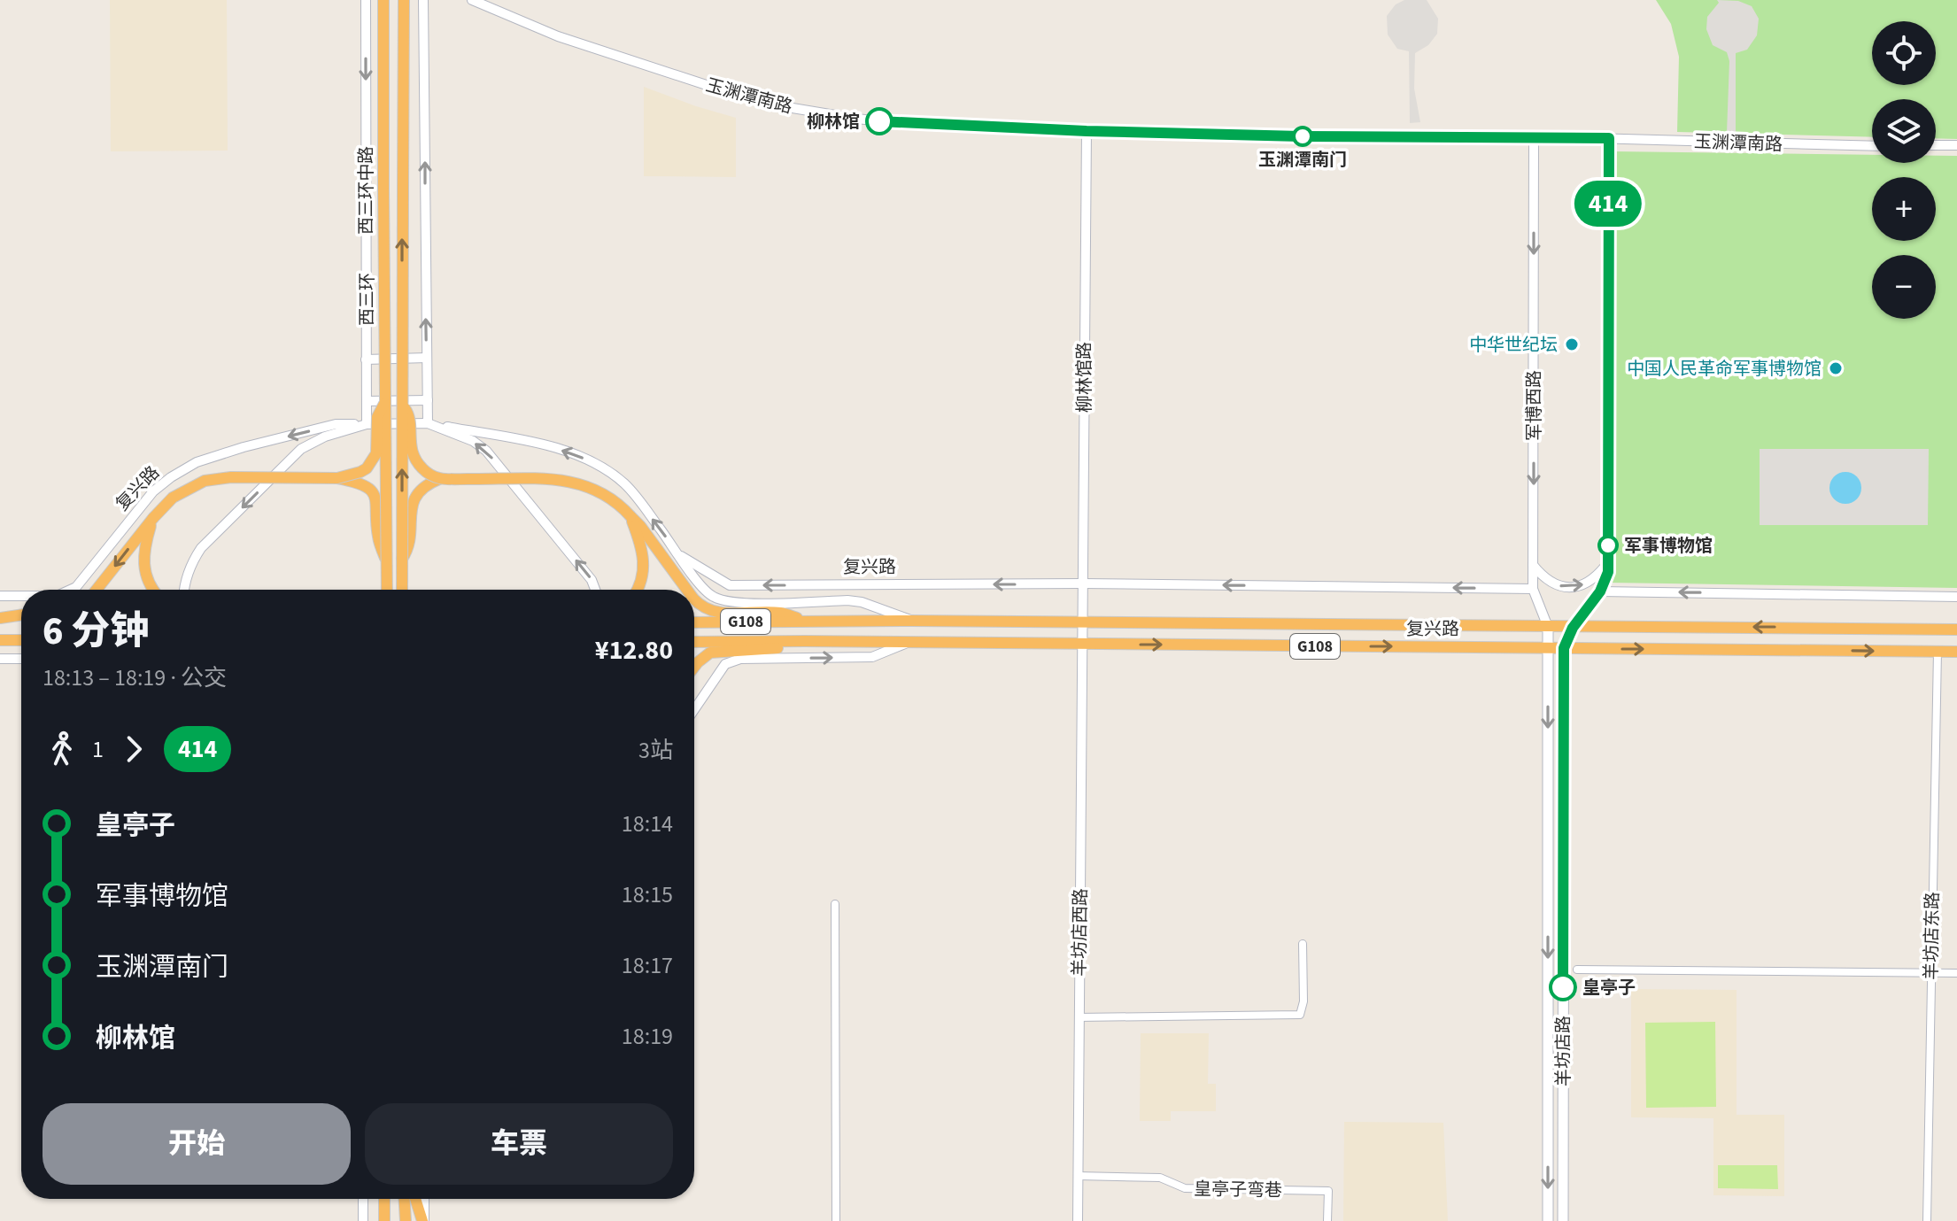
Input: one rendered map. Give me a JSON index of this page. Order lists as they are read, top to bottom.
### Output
{
  "streets": {
    "highway": ["西三环", "复兴路", "G108"],
    "main road": ["羊坊店路"],
    "street": [
      "玉渊潭南路",
      "西三环中路",
      "柳林馆路",
      "军博西路",
      "羊坊店西路",
      "羊坊店东路",
      "皇亭子弯巷"
    ]
  },
  "crossings": [
    ["玉渊潭南路", "柳林馆路"],
    ["玉渊潭南路", "军博西路"],
    ["西三环中路", "复兴路"],
    ["柳林馆路", "复兴路"],
    ["柳林馆路", "羊坊店西路"],
    ["军博西路", "复兴路"],
    ["军博西路", "羊坊店路"],
    ["复兴路", "羊坊店西路"],
    ["复兴路", "羊坊店东路"],
    ["复兴路", "羊坊店路"],
    ["羊坊店西路", "皇亭子弯巷"]
  ],
  "places": [
    "柳林馆",
    "玉渊潭南门",
    "中华世纪坛",
    "中国人民革命军事博物馆",
    "军事博物馆",
    "皇亭子"
  ],
  "lines": ["bus line 414"],
  "page": {
    "on_map": "414",
    "map_buttons": ["+", "−"],
    "heading": ["6 分钟", "18:13 – 18:19 · 公交", "¥12.80"],
    "legs": ["1", "414", "3站"],
    "list": [
      {
        "name": "皇亭子",
        "value": "18:14"
      },
      {
        "name": "军事博物馆",
        "value": "18:15"
      },
      {
        "name": "玉渊潭南门",
        "value": "18:17"
      },
      {
        "name": "柳林馆",
        "value": "18:19"
      }
    ],
    "buttons": ["开始", "车票"]
  }
}
